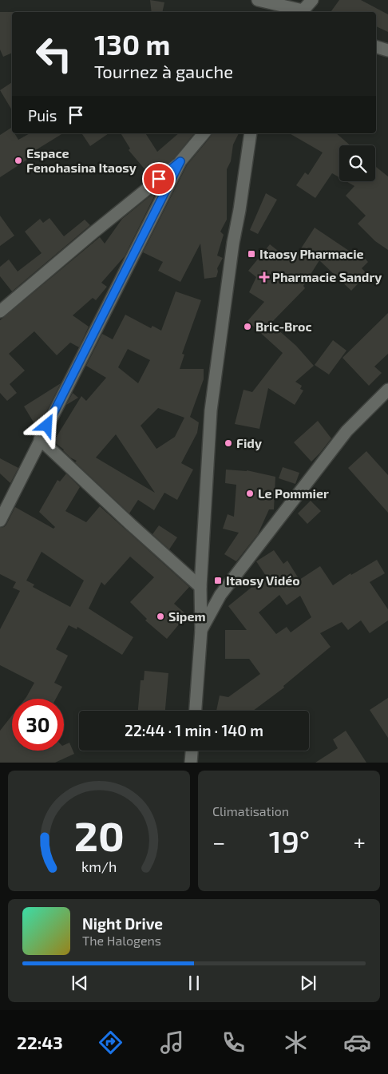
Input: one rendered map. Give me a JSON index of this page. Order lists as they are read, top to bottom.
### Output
{
  "places": {
    "other": [
      "Espace Fenohasina Itaosy",
      "Bric-Broc",
      "Fidy",
      "Le Pommier",
      "Sipem"
    ],
    "transit": ["Itaosy Pharmacie", "Itaosy Vidéo"],
    "health": ["Pharmacie Sandry"]
  },
  "page": {
    "turn": ["130 m", "Tournez à gauche"],
    "then": "Puis",
    "limit": "30",
    "trip": "22:44 · 1 min · 140 m",
    "tile": "Climatisation",
    "heat": ["−", "19°", "+"],
    "song": ["Night Drive", "The Halogens"],
    "tabs": "22:43",
    "gauge": ["20", "km/h"]
  }
}
